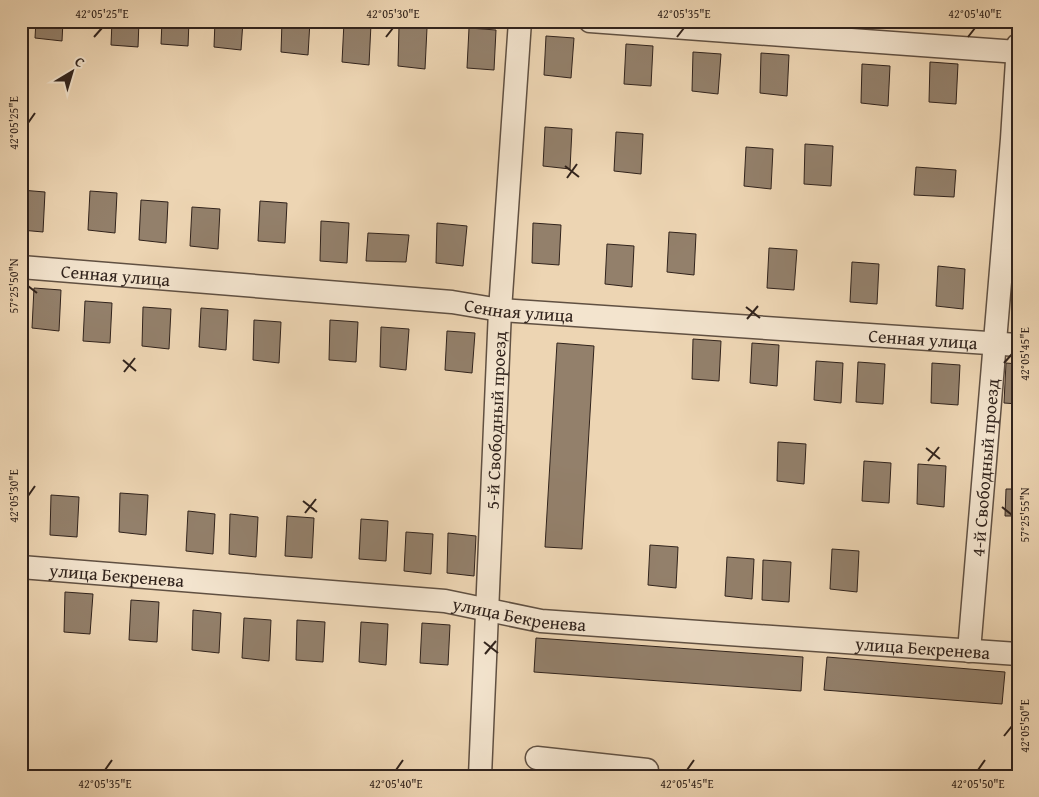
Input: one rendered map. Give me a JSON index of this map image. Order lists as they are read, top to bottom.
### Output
{
  "streets": {
    "street": [
      "Сенная улица",
      "5-й Свободный проезд",
      "4-й Свободный проезд",
      "улица Бекренева"
    ]
  },
  "crossings": [
    ["Сенная улица", "5-й Свободный проезд"],
    ["Сенная улица", "4-й Свободный проезд"],
    ["5-й Свободный проезд", "улица Бекренева"],
    ["4-й Свободный проезд", "улица Бекренева"]
  ],
  "north": "top right",
  "coordinates": [
    "42°05'25\"E",
    "42°05'30\"E",
    "42°05'35\"E",
    "42°05'40\"E",
    "57°25'50\"N",
    "42°05'45\"E",
    "57°25'55\"N",
    "42°05'50\"E"
  ]
}
